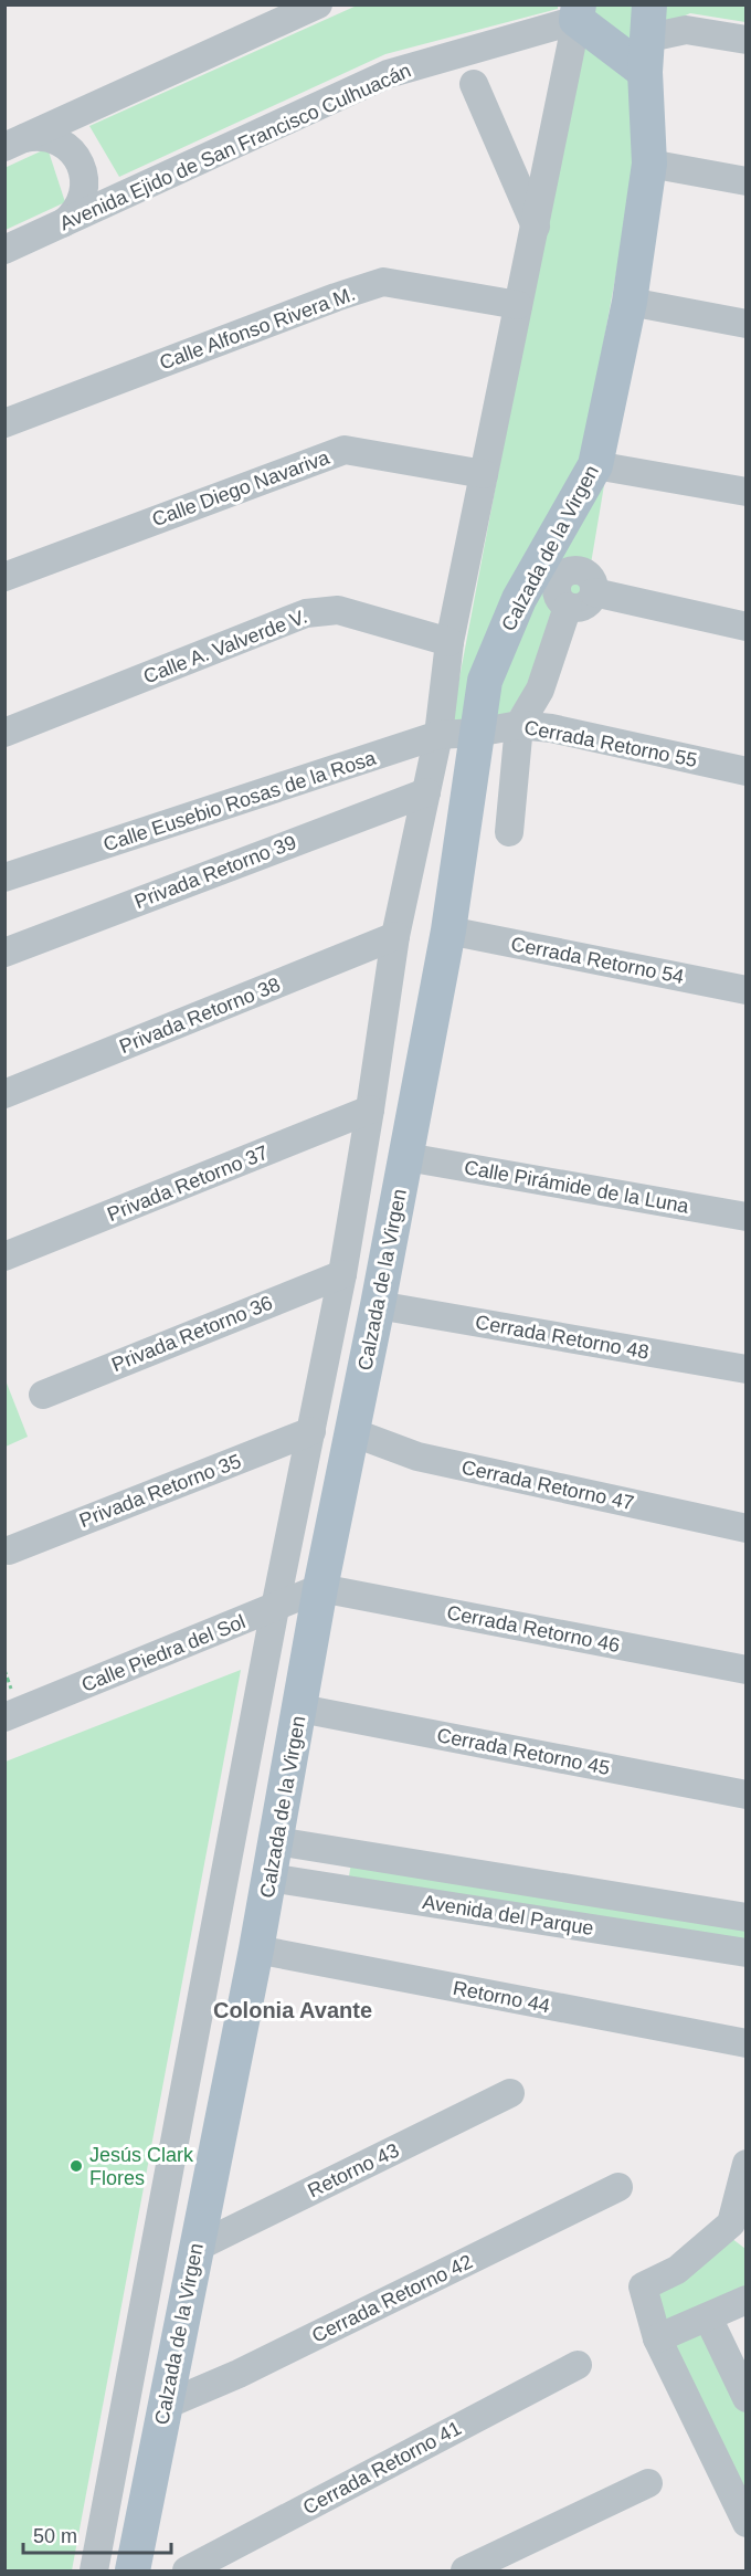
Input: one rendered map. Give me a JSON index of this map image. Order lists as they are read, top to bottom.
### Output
{
  "streets": {
    "main road": ["Calzada de la Virgen"],
    "street": [
      "Avenida Ejido de San Francisco Culhuacán",
      "Calle Alfonso Rivera M.",
      "Calle Diego Navariva",
      "Calle A. Valverde V.",
      "Cerrada Retorno 55",
      "Calle Eusebio Rosas de la Rosa",
      "Privada Retorno 39",
      "Cerrada Retorno 54",
      "Privada Retorno 38",
      "Privada Retorno 37",
      "Calle Pirámide de la Luna",
      "Privada Retorno 36",
      "Cerrada Retorno 48",
      "Cerrada Retorno 47",
      "Privada Retorno 35",
      "Cerrada Retorno 46",
      "Calle Piedra del Sol",
      "Cerrada Retorno 45",
      "Avenida del Parque",
      "Retorno 44",
      "Retorno 43",
      "Cerrada Retorno 42",
      "Cerrada Retorno 41"
    ]
  },
  "crossings": [
    ["Avenida Ejido de San Francisco Culhuacán", "Calzada de la Virgen"],
    ["Calle Alfonso Rivera M.", "Calzada de la Virgen"],
    ["Calle Diego Navariva", "Calzada de la Virgen"],
    ["Calzada de la Virgen", "Calle A. Valverde V."],
    ["Calzada de la Virgen", "Cerrada Retorno 55"],
    ["Calzada de la Virgen", "Calle Eusebio Rosas de la Rosa"],
    ["Calzada de la Virgen", "Privada Retorno 39"],
    ["Calzada de la Virgen", "Cerrada Retorno 54"],
    ["Calzada de la Virgen", "Privada Retorno 38"],
    ["Calzada de la Virgen", "Privada Retorno 37"],
    ["Calzada de la Virgen", "Calle Pirámide de la Luna"],
    ["Calzada de la Virgen", "Privada Retorno 36"],
    ["Calzada de la Virgen", "Cerrada Retorno 48"],
    ["Calzada de la Virgen", "Cerrada Retorno 47"],
    ["Calzada de la Virgen", "Privada Retorno 35"],
    ["Calzada de la Virgen", "Cerrada Retorno 46"],
    ["Calzada de la Virgen", "Calle Piedra del Sol"],
    ["Calzada de la Virgen", "Cerrada Retorno 45"],
    ["Calzada de la Virgen", "Avenida del Parque"],
    ["Calzada de la Virgen", "Retorno 44"],
    ["Calzada de la Virgen", "Retorno 43"],
    ["Calzada de la Virgen", "Cerrada Retorno 42"],
    ["Cerrada Retorno 55", "Calle Eusebio Rosas de la Rosa"],
    ["Cerrada Retorno 46", "Calle Piedra del Sol"]
  ],
  "districts": ["Colonia Avante"],
  "places": ["Jesús Clark Flores"],
  "scale_bar": "50 m"
}
